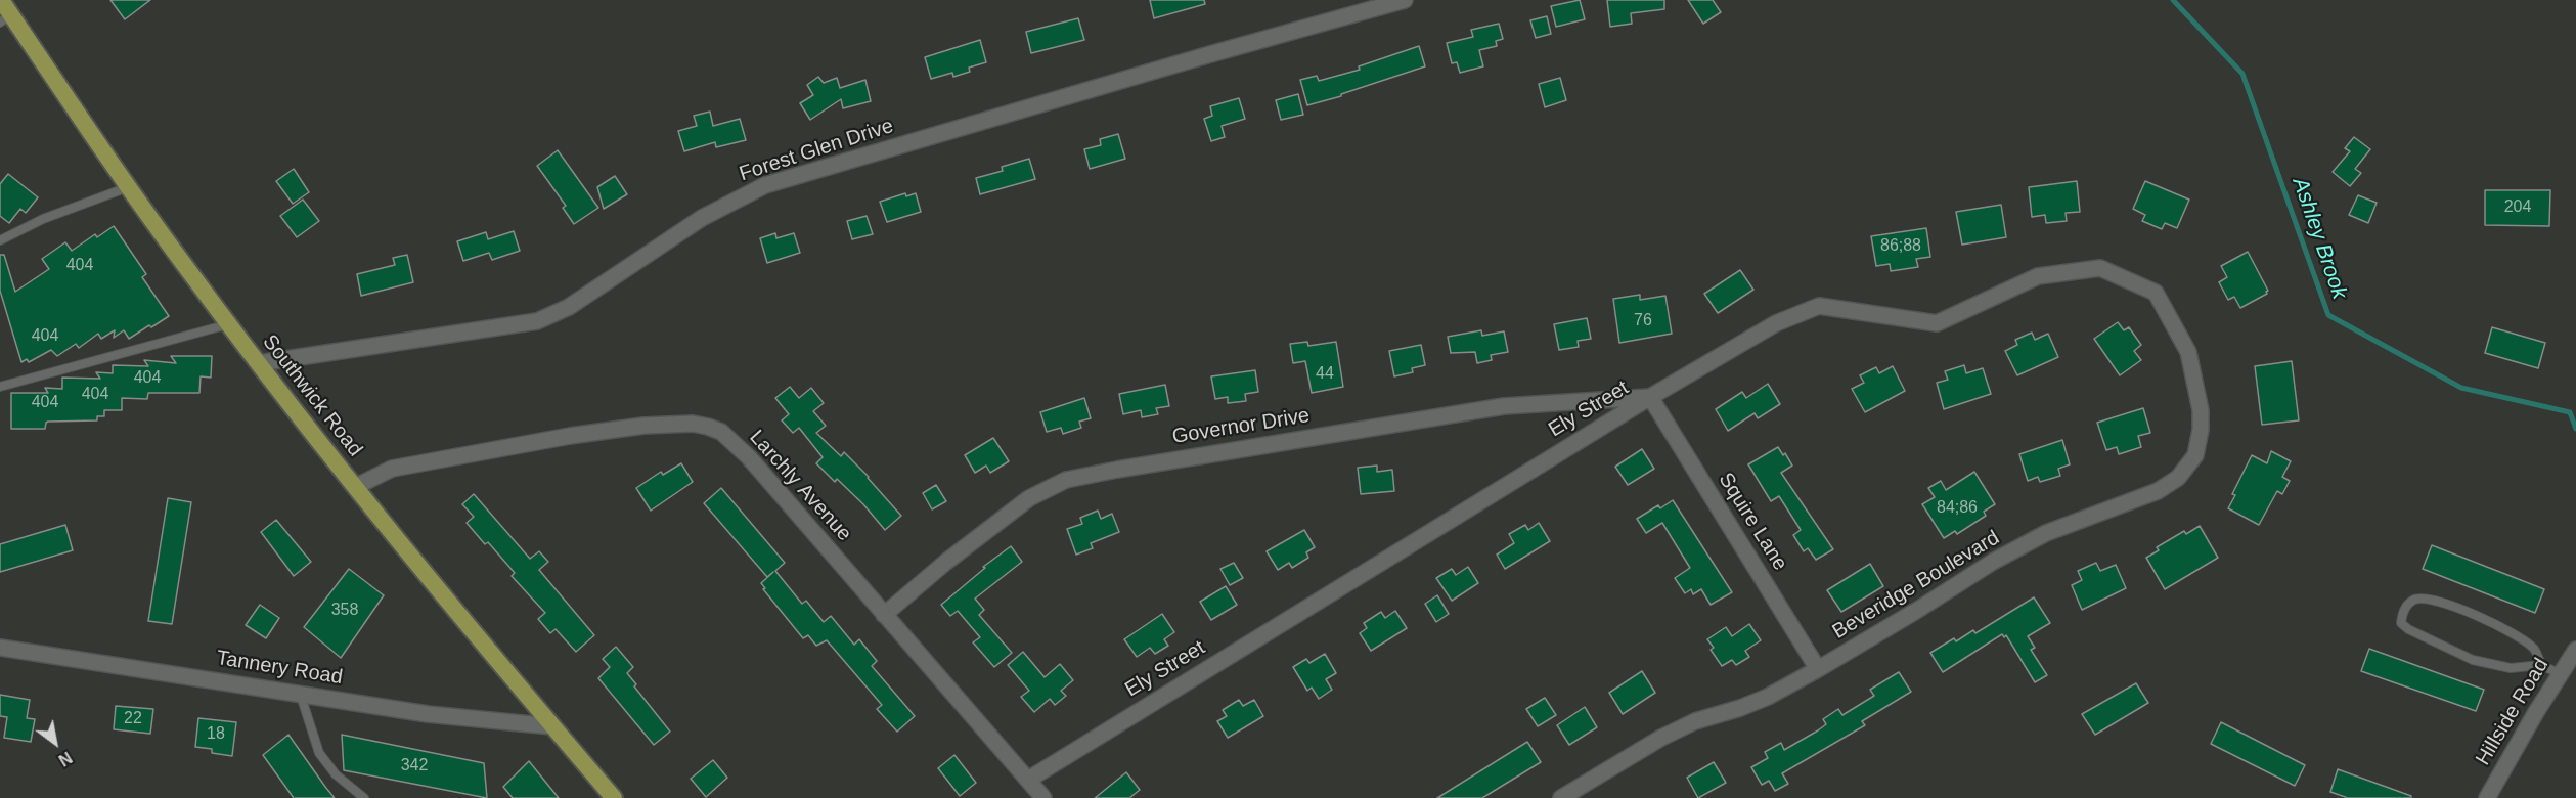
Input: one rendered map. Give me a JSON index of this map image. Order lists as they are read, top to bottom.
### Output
{
  "streets": {
    "highway": ["Southwick Road"],
    "street": [
      "Forest Glen Drive",
      "Ely Street",
      "Governor Drive",
      "Larchly Avenue",
      "Squire Lane",
      "Beveridge Boulevard",
      "Tannery Road",
      "Hillside Road"
    ]
  },
  "crossings": [
    ["Forest Glen Drive", "Southwick Road"],
    ["Southwick Road", "Larchly Avenue"],
    ["Southwick Road", "Tannery Road"],
    ["Ely Street", "Governor Drive"],
    ["Ely Street", "Larchly Avenue"],
    ["Ely Street", "Squire Lane"],
    ["Ely Street", "Beveridge Boulevard"],
    ["Governor Drive", "Larchly Avenue"],
    ["Governor Drive", "Squire Lane"],
    ["Squire Lane", "Beveridge Boulevard"]
  ],
  "water": ["Ashley Brook"],
  "house_numbers": [
    "204",
    "86;88",
    "404",
    "76",
    "404",
    "44",
    "404",
    "404",
    "404",
    "84;86",
    "358",
    "22",
    "18",
    "342"
  ],
  "north": "bottom right"
}
